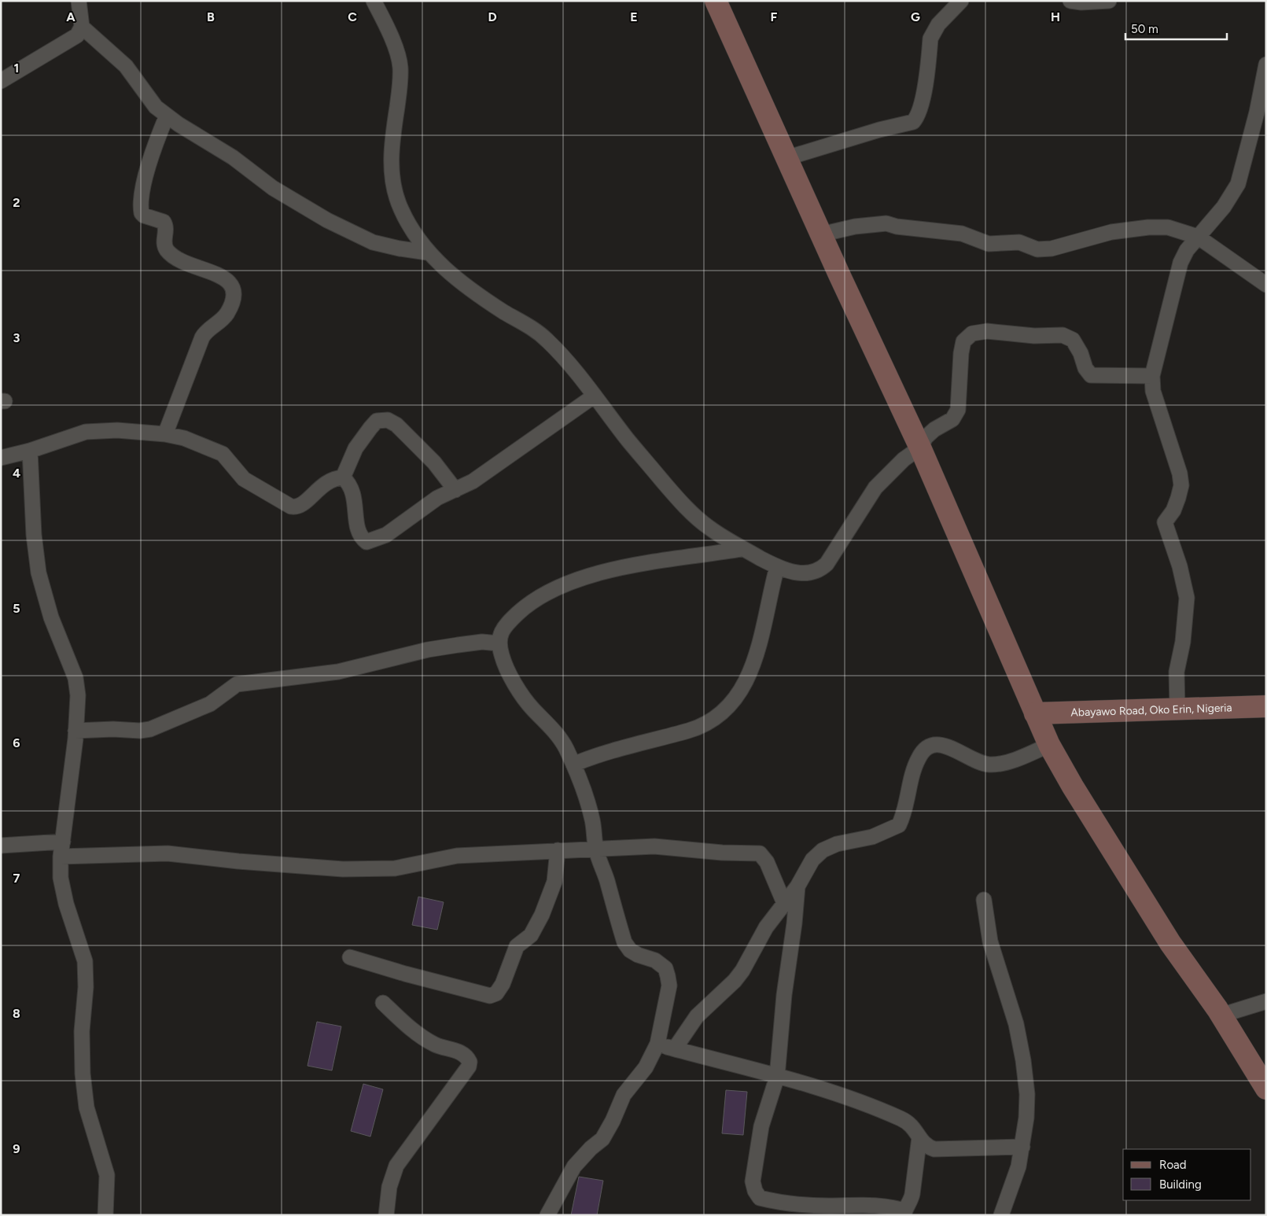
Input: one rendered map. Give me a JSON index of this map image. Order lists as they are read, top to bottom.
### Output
{
  "streets": {
    "street": ["Abayawo Road, Oko Erin, Nigeria"]
  },
  "legend": ["Road", "Building"],
  "scale_bar": "50 m",
  "grid": {
    "columns": [
      "A",
      "B",
      "C",
      "D",
      "E",
      "F",
      "G",
      "H"
    ],
    "rows": [
      "1",
      "2",
      "3",
      "4",
      "5",
      "6",
      "7",
      "8",
      "9"
    ]
  }
}
